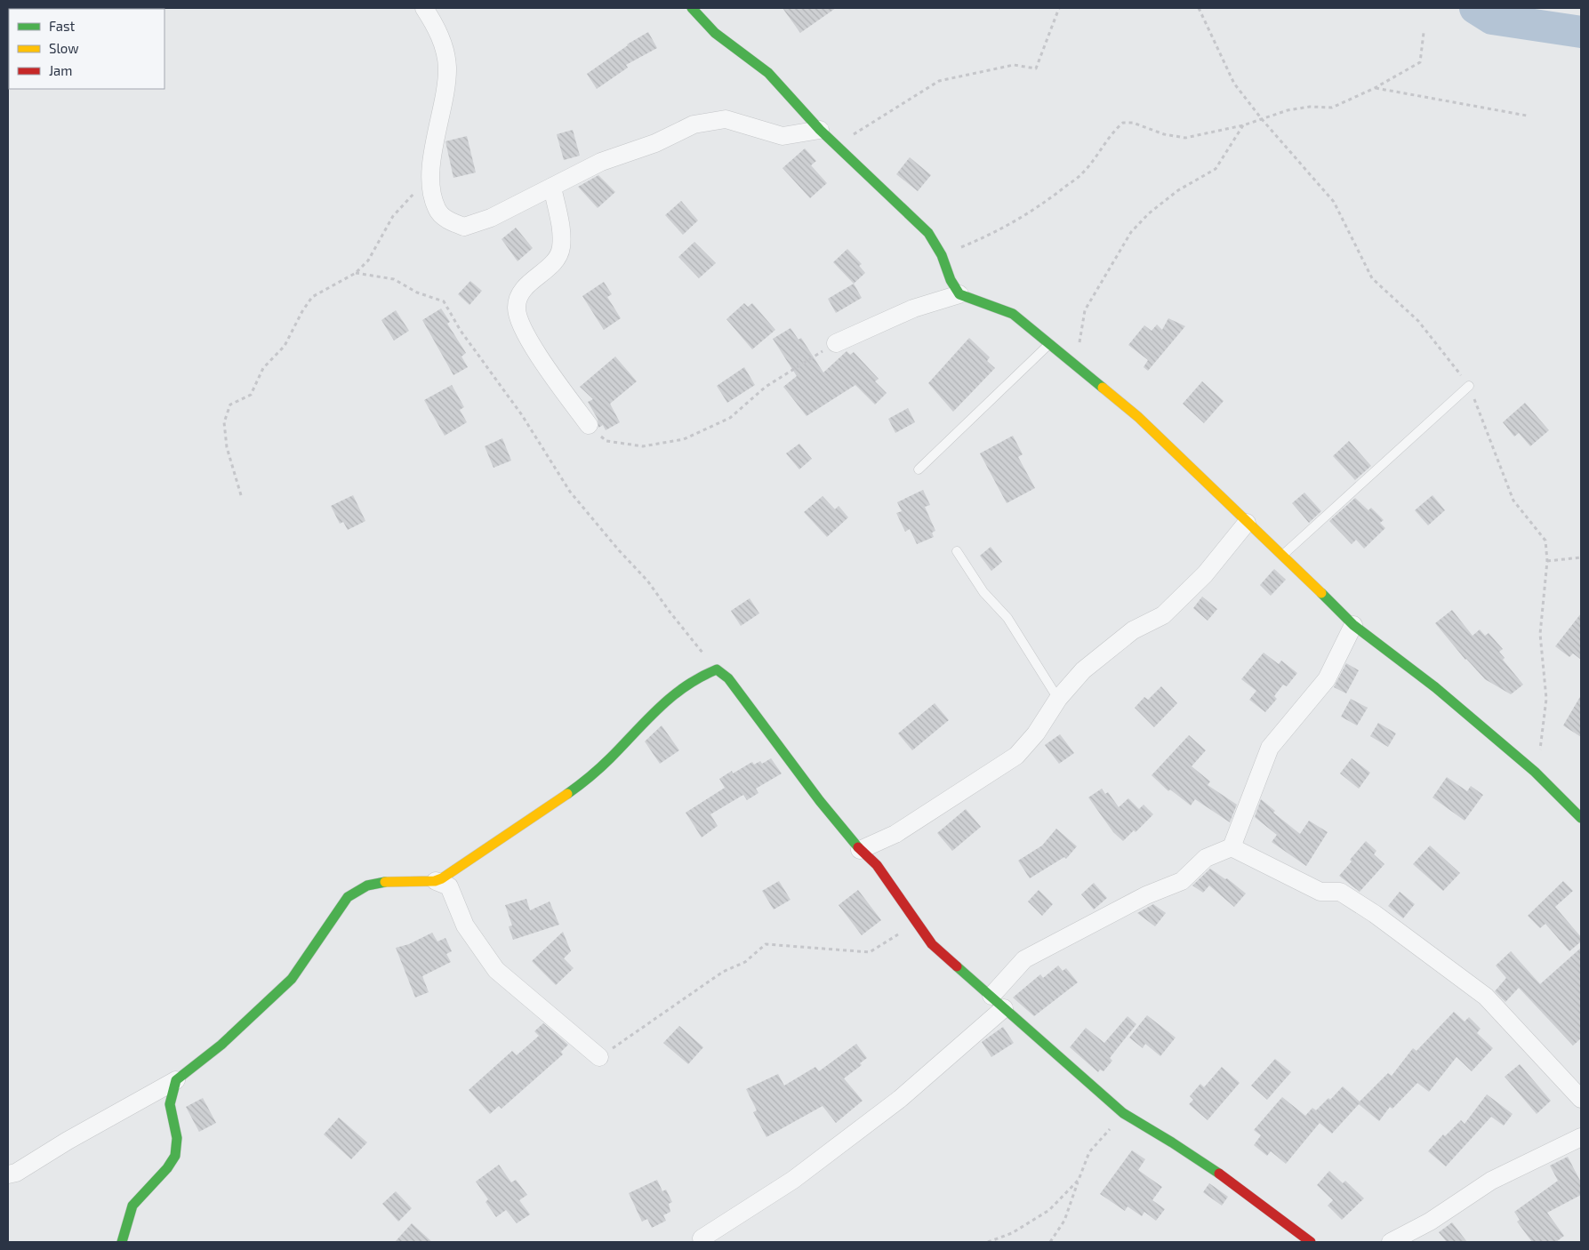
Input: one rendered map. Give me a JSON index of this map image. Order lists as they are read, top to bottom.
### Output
{
  "legend": ["Fast", "Slow", "Jam"]
}
